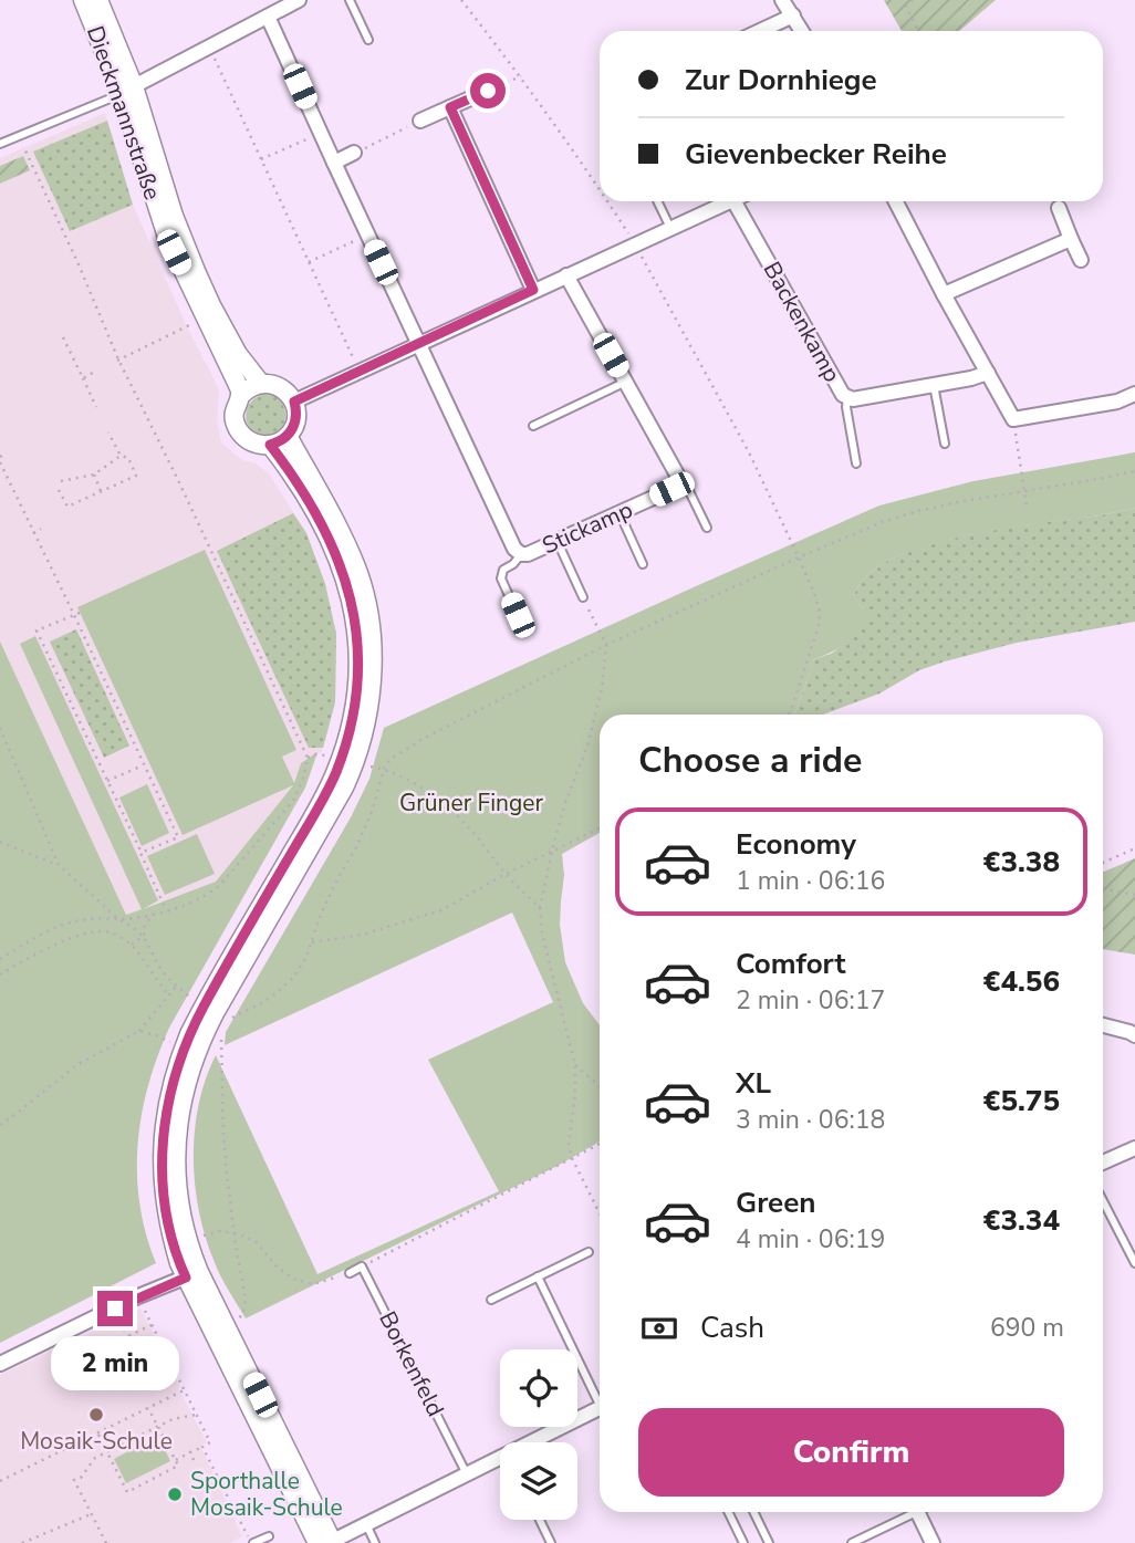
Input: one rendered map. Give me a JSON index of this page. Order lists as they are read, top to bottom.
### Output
{
  "streets": {
    "street": ["Dieckmannstraße", "Backenkamp", "Stickamp"],
    "lane": ["Borkenfeld"]
  },
  "parks": ["Grüner Finger"],
  "places": ["Mosaik-Schule", "Sporthalle Mosaik-Schule"],
  "page": {
    "banner": ["Zur Dornhiege", "Gievenbecker Reihe"],
    "heading": "Choose a ride",
    "list": [
      {
        "name": "Economy",
        "note": "1 min · 06:16",
        "value": "€3.38"
      },
      {
        "name": "Comfort",
        "note": "2 min · 06:17",
        "value": "€4.56"
      },
      {
        "name": "XL",
        "note": "3 min · 06:18",
        "value": "€5.75"
      },
      {
        "name": "Green",
        "note": "4 min · 06:19",
        "value": "€3.34"
      }
    ],
    "pay": ["Cash", "690 m"],
    "bubble": "2 min",
    "buttons": "Confirm"
  }
}
